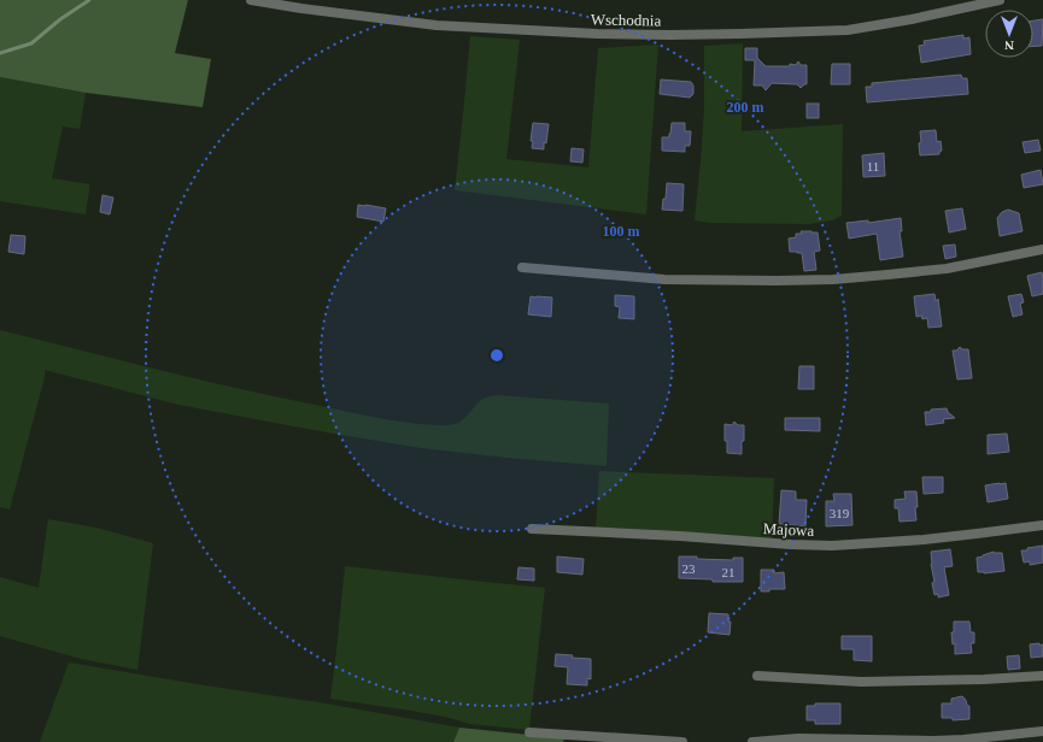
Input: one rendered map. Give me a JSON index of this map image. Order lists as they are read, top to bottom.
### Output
{
  "streets": {
    "street": ["Wschodnia", "Majowa"]
  },
  "house_numbers": [
    "11",
    "319",
    "23",
    "21"
  ],
  "north": "bottom",
  "rings": ["200 m", "100 m"]
}
